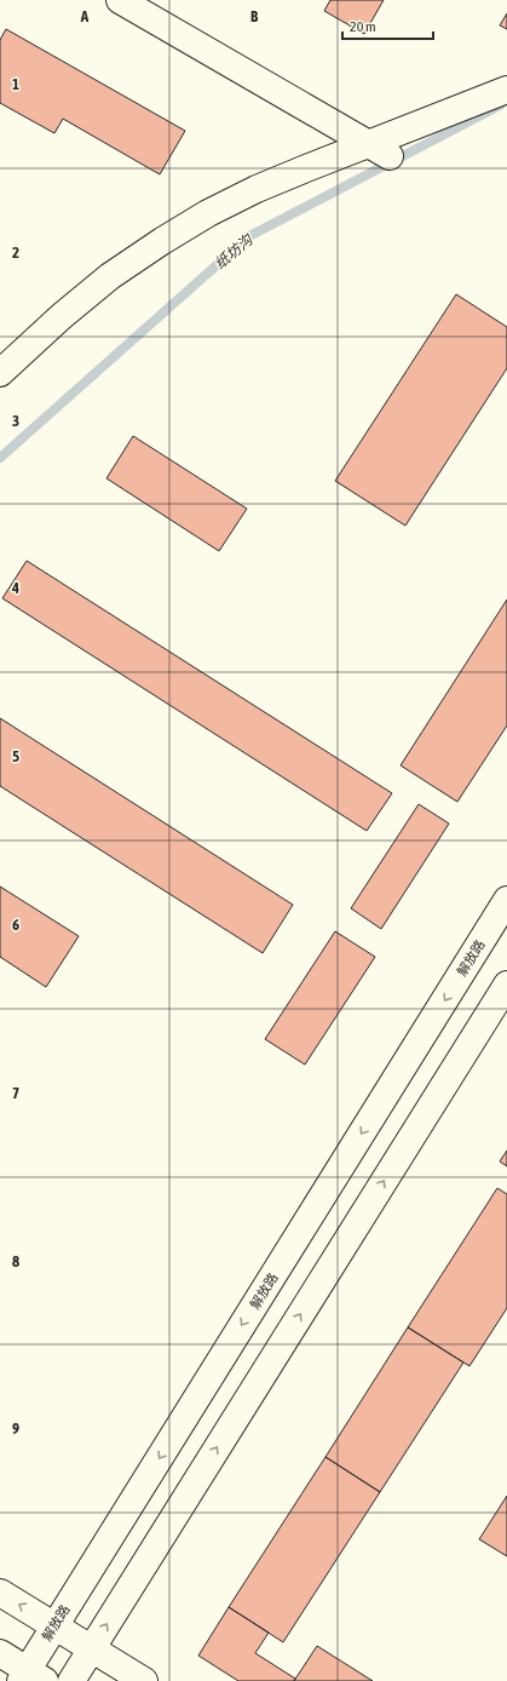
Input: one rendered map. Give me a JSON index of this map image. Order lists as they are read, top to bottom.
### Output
{
  "streets": {
    "main road": ["解放路"]
  },
  "water": ["纸坊沟"],
  "scale_bar": "20 m",
  "grid": {
    "columns": ["A", "B"],
    "rows": [
      "1",
      "2",
      "3",
      "4",
      "5",
      "6",
      "7",
      "8",
      "9"
    ]
  }
}
